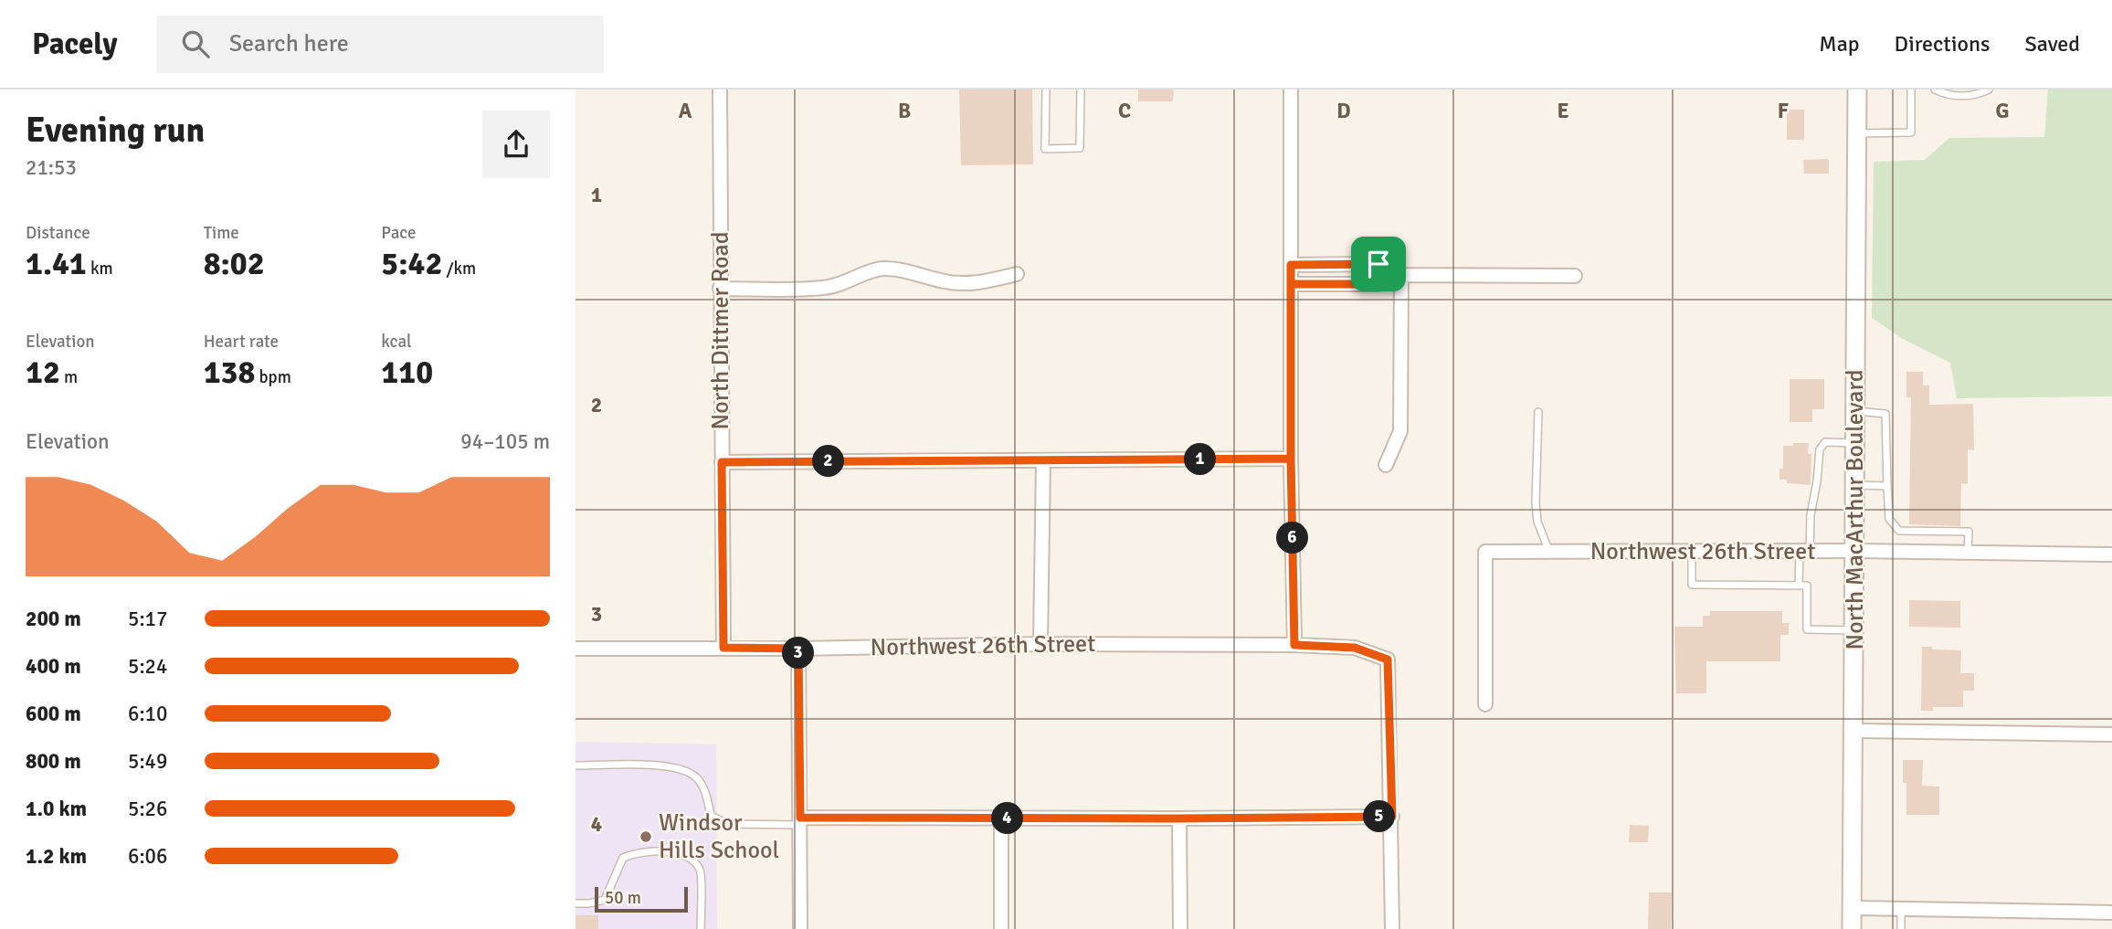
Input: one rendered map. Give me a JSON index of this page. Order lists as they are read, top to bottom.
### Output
{
  "streets": {
    "main road": ["North MacArthur Boulevard"],
    "street": ["North Dittmer Road", "Northwest 26th Street"]
  },
  "crossings": [
    ["North Dittmer Road", "Northwest 26th Street"],
    ["North MacArthur Boulevard", "Northwest 26th Street"]
  ],
  "places": ["Windsor Hills School"],
  "scale_bar": "50 m",
  "page": {
    "header": "Pacely",
    "search": "Search here",
    "nav": ["Map", "Directions", "Saved"],
    "heading": ["Evening run", "21:53"],
    "stats": [
      ["Distance", "1.41 km"],
      ["Time", "8:02"],
      ["Pace", "5:42 /km"],
      ["Elevation", "12 m"],
      ["Heart rate", "138 bpm"],
      ["kcal", "110"]
    ],
    "chart": ["Elevation", "94–105 m"],
    "pins": [
      "1",
      "2",
      "6",
      "3",
      "5",
      "4"
    ],
    "list": [
      {
        "name": "200 m",
        "note": "5:17"
      },
      {
        "name": "400 m",
        "note": "5:24"
      },
      {
        "name": "600 m",
        "note": "6:10"
      },
      {
        "name": "800 m",
        "note": "5:49"
      },
      {
        "name": "1.0 km",
        "note": "5:26"
      },
      {
        "name": "1.2 km",
        "note": "6:06"
      }
    ],
    "scale": "50 m"
  },
  "grid": {
    "columns": [
      "A",
      "B",
      "C",
      "D",
      "E",
      "F",
      "G"
    ],
    "rows": [
      "1",
      "2",
      "3",
      "4"
    ]
  }
}
